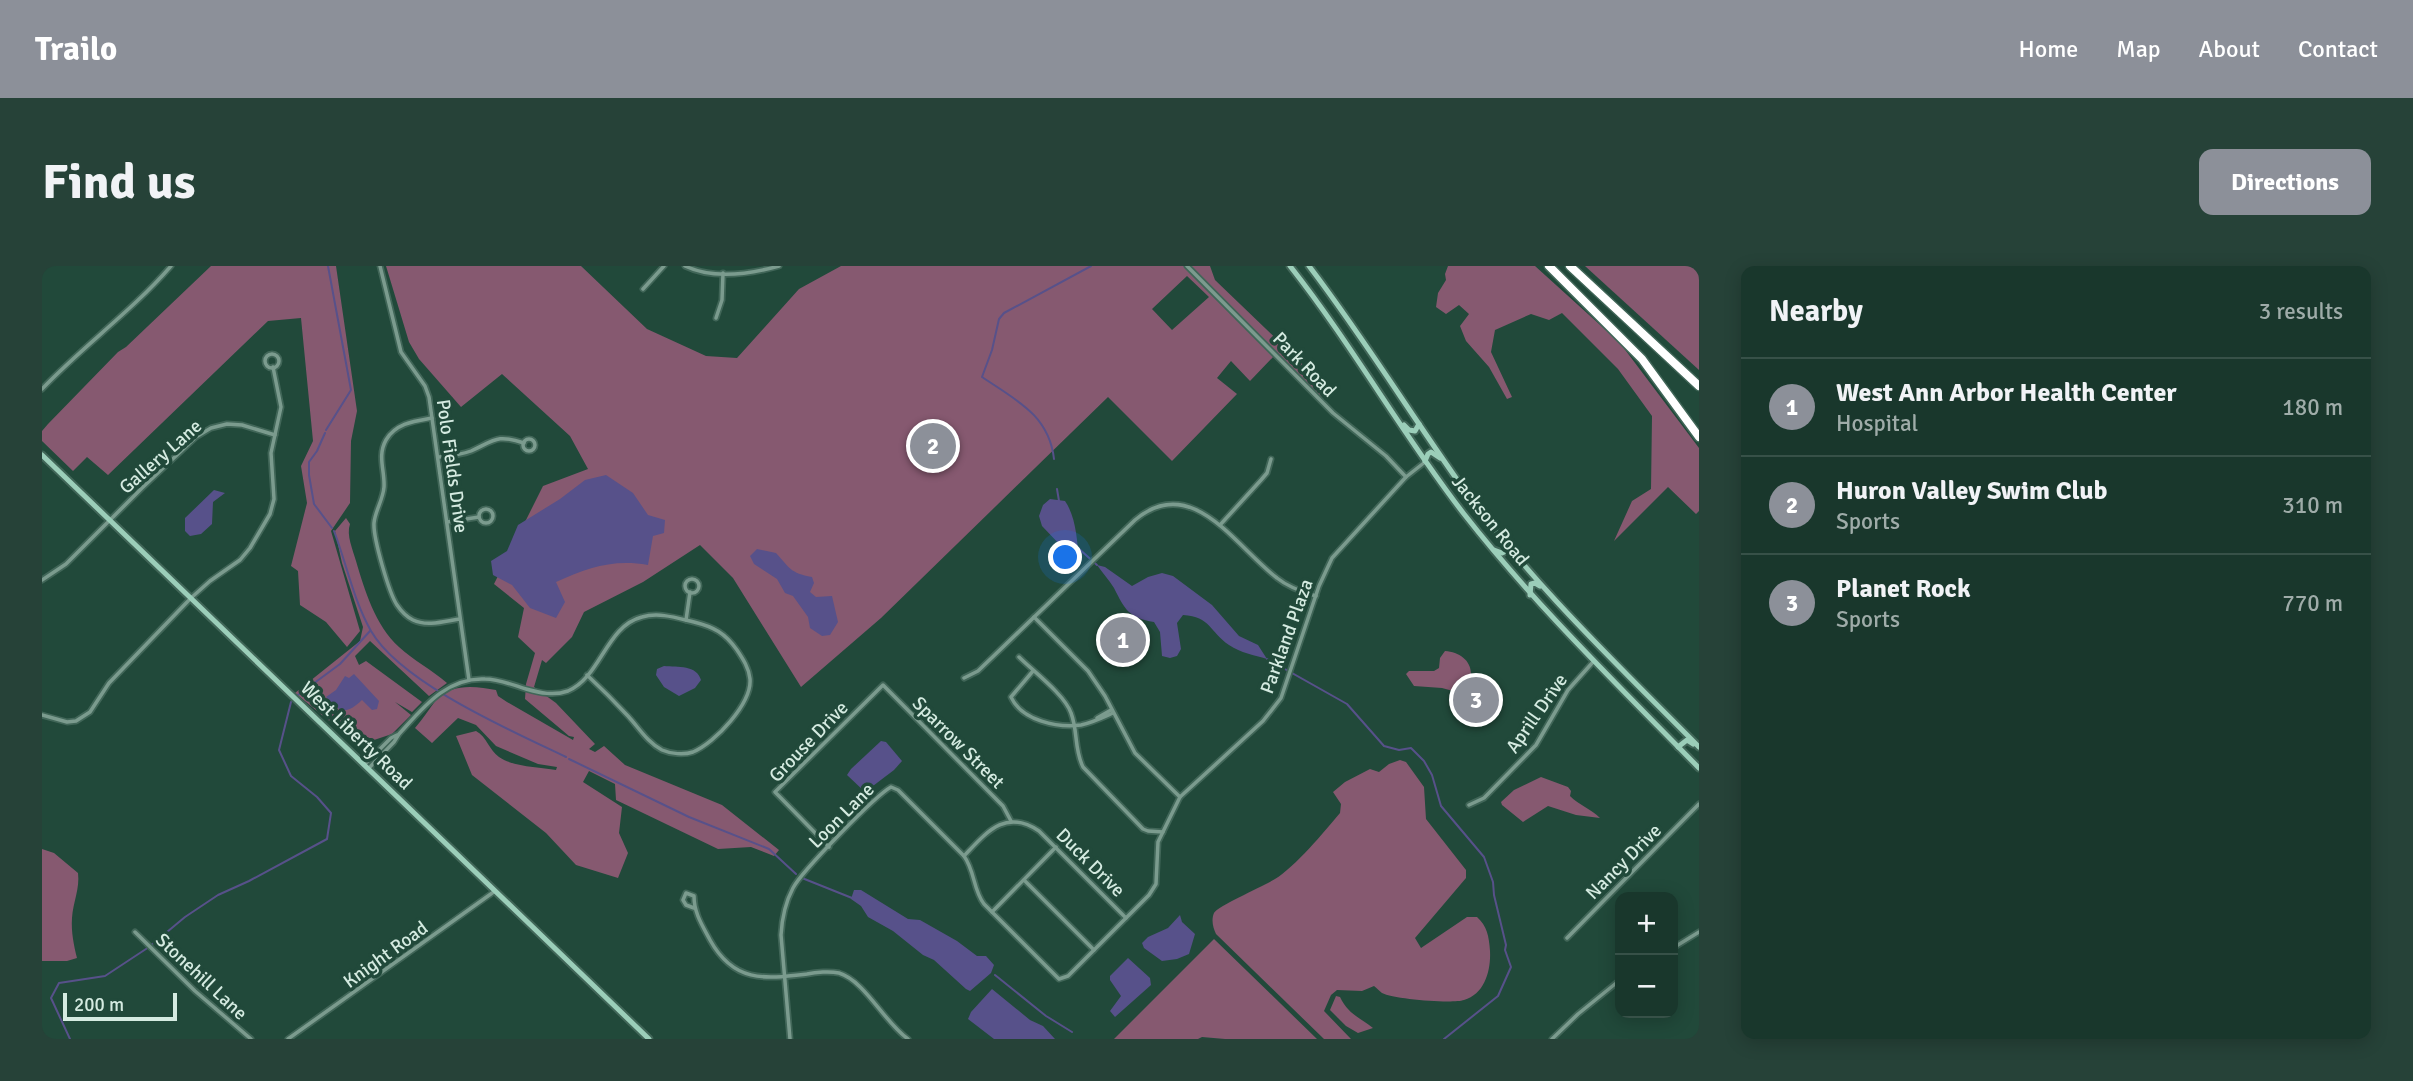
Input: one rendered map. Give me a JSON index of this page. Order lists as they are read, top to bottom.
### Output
{
  "streets": {
    "main road": ["Jackson Road", "West Liberty Road"],
    "street": [
      "Park Road",
      "Gallery Lane",
      "Polo Fields Drive",
      "Parkland Plaza",
      "Aprill Drive",
      "Grouse Drive",
      "Sparrow Street",
      "Loon Lane",
      "Nancy Drive",
      "Duck Drive",
      "Knight Road",
      "Stonehill Lane"
    ]
  },
  "crossings": [
    ["Park Road", "Parkland Plaza"],
    ["Gallery Lane", "West Liberty Road"],
    ["Jackson Road", "Parkland Plaza"],
    ["Jackson Road", "Aprill Drive"],
    ["Parkland Plaza", "Loon Lane"],
    ["Parkland Plaza", "Duck Drive"],
    ["West Liberty Road", "Knight Road"],
    ["Grouse Drive", "Sparrow Street"],
    ["Grouse Drive", "Loon Lane"],
    ["Sparrow Street", "Duck Drive"]
  ],
  "scale_bar": "200 m",
  "page": {
    "header": "Trailo",
    "nav": [
      "Home",
      "Map",
      "About",
      "Contact"
    ],
    "buttons": "Directions",
    "title": "Find us",
    "heading": ["Nearby", "3 results"],
    "list": [
      {
        "mark": "1",
        "name": "West Ann Arbor Health Center",
        "note": "Hospital",
        "value": "180 m"
      },
      {
        "mark": "2",
        "name": "Huron Valley Swim Club",
        "note": "Sports",
        "value": "310 m"
      },
      {
        "mark": "3",
        "name": "Planet Rock",
        "note": "Sports",
        "value": "770 m"
      }
    ],
    "pins": ["2", "1", "3"],
    "map_buttons": ["+", "−"],
    "scale": "200 m"
  }
}
